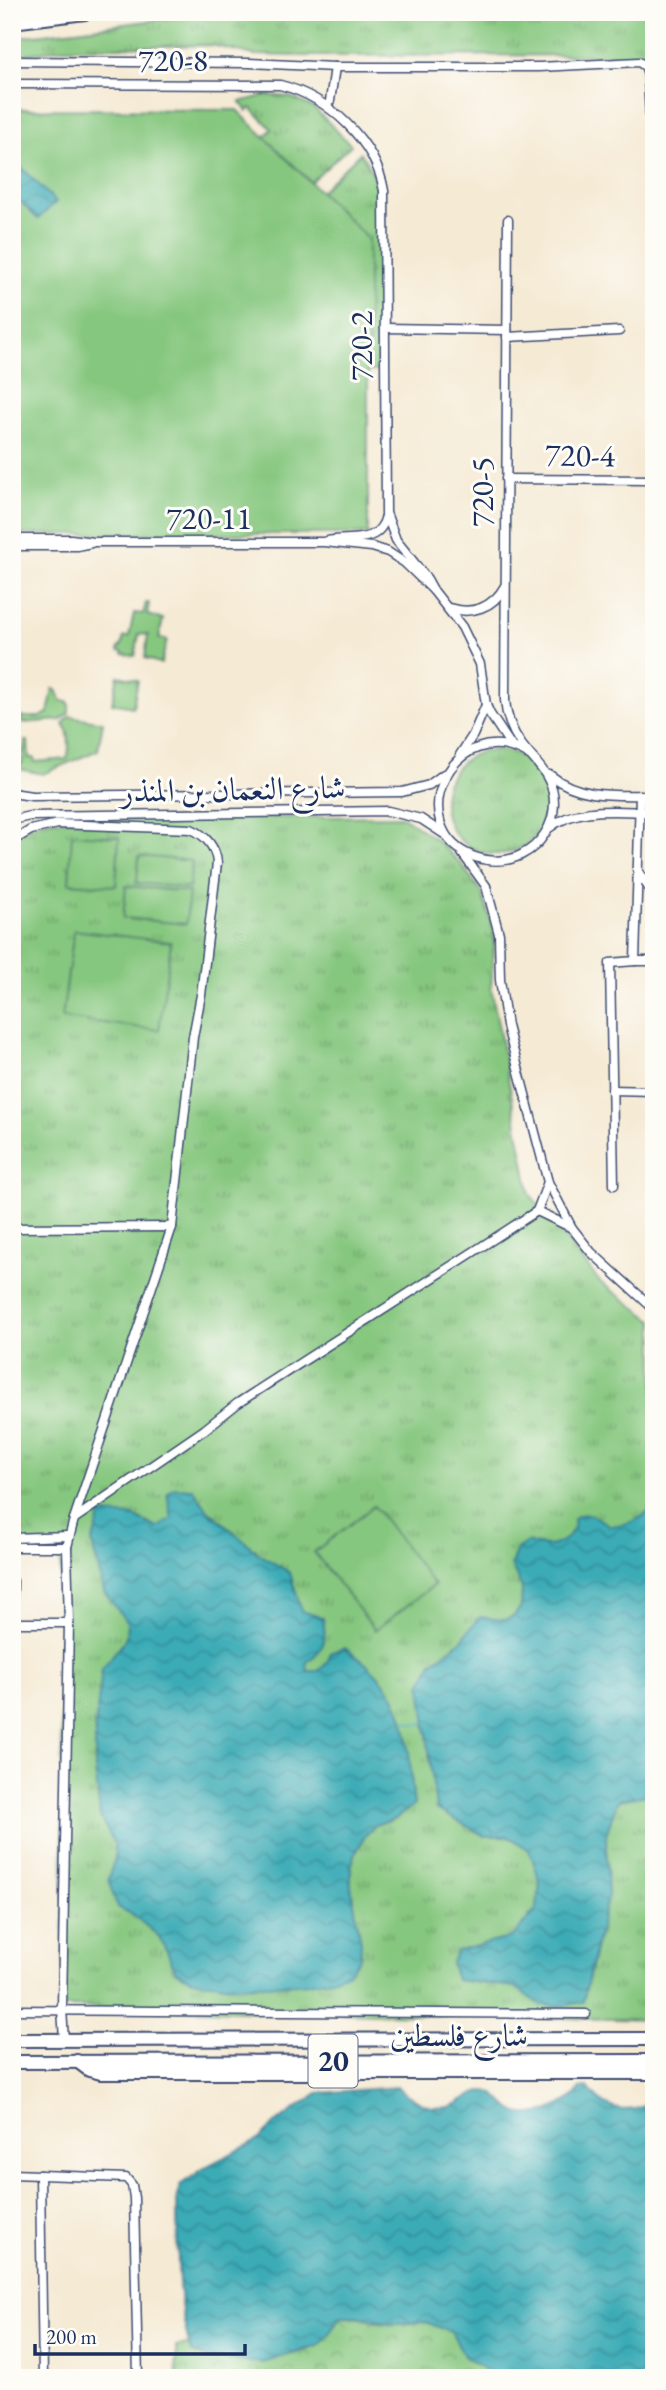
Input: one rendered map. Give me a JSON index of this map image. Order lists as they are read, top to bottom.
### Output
{
  "streets": {
    "main road": ["شارع فلسطين", "20"],
    "street": [
      "720-8",
      "720-2",
      "720-4",
      "720-5",
      "720-11",
      "شارع النعمان بن المنذر"
    ]
  },
  "crossings": [
    ["720-8", "720-2"],
    ["720-2", "720-11"],
    ["720-4", "720-5"],
    ["720-5", "شارع النعمان بن المنذر"]
  ],
  "scale_bar": "200 m"
}
